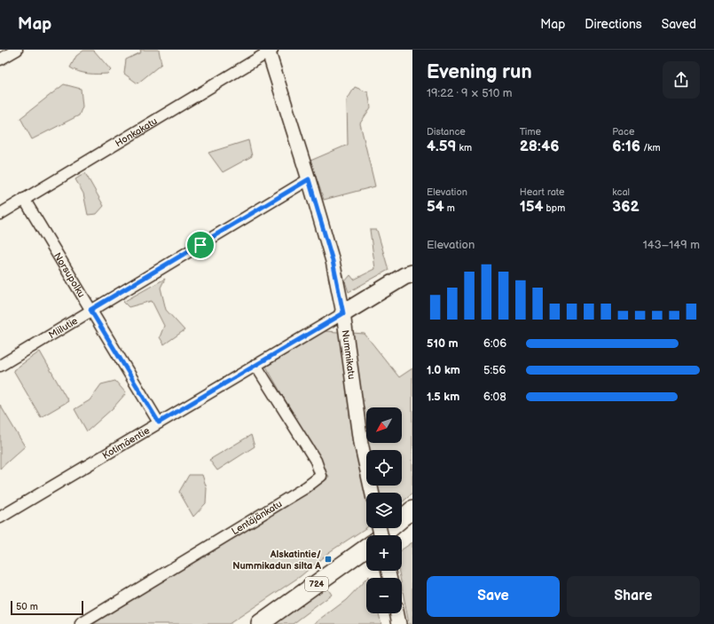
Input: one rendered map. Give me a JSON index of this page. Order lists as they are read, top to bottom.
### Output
{
  "streets": {
    "main road": ["724"],
    "street": [
      "Honkakatu",
      "Norsupolku",
      "Miilutie",
      "Nummikatu",
      "Kotimäentie",
      "Lentäjänkatu"
    ]
  },
  "crossings": [
    ["Honkakatu", "Norsupolku"],
    ["Honkakatu", "Nummikatu"],
    ["Norsupolku", "Miilutie"],
    ["Norsupolku", "Kotimäentie"],
    ["Miilutie", "Nummikatu"],
    ["Nummikatu", "Kotimäentie"],
    ["Kotimäentie", "Lentäjänkatu"]
  ],
  "places": {
    "transit": ["Alskatintie/ Nummikadun silta A"]
  },
  "scale_bar": "50 m",
  "north": "bottom left",
  "page": {
    "header": "Map",
    "nav": ["Map", "Directions", "Saved"],
    "heading": ["Evening run", "19:22 · 9 × 510 m"],
    "stats": [
      ["Distance", "4.59 km"],
      ["Time", "28:46"],
      ["Pace", "6:16 /km"],
      ["Elevation", "54 m"],
      ["Heart rate", "154 bpm"],
      ["kcal", "362"]
    ],
    "chart": ["Elevation", "143–149 m"],
    "list": [
      {
        "name": "510 m",
        "note": "6:06"
      },
      {
        "name": "1.0 km",
        "note": "5:56"
      },
      {
        "name": "1.5 km",
        "note": "6:08"
      }
    ],
    "map_buttons": ["+", "−"],
    "buttons": ["Save", "Share"],
    "scale": "50 m"
  }
}
